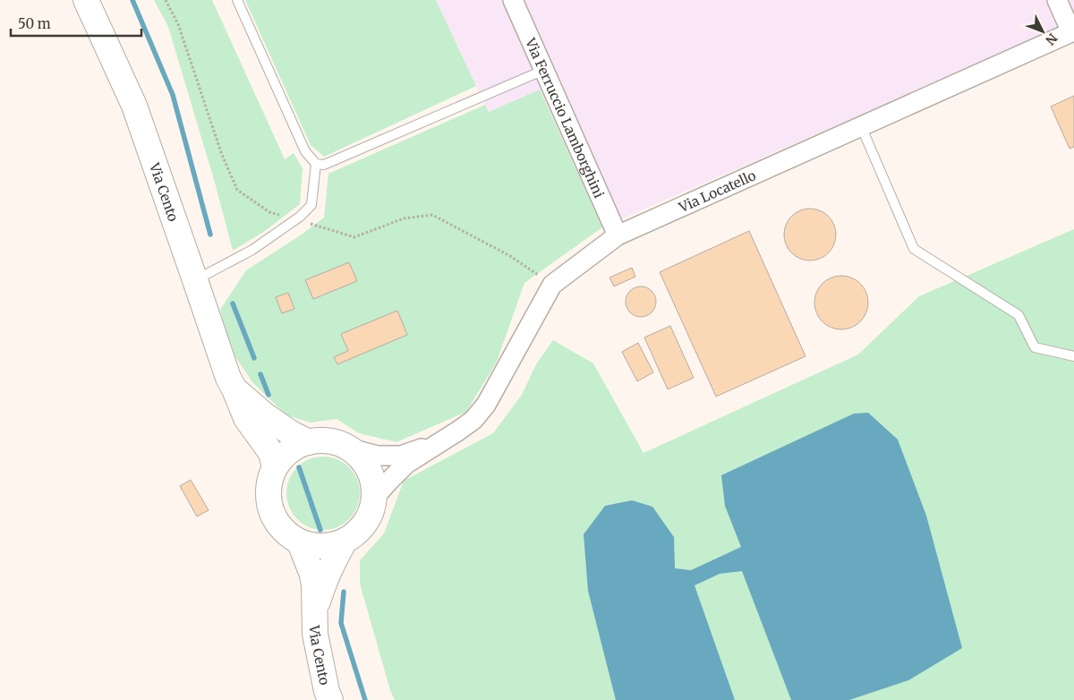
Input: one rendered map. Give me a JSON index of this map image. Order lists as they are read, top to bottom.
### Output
{
  "streets": {
    "main road": ["Via Cento"],
    "street": ["Via Ferruccio Lamborghini", "Via Locatello"]
  },
  "crossings": [
    ["Via Ferruccio Lamborghini", "Via Locatello"],
    ["Via Locatello", "Via Cento"]
  ],
  "scale_bar": "50 m",
  "north": "bottom right"
}
